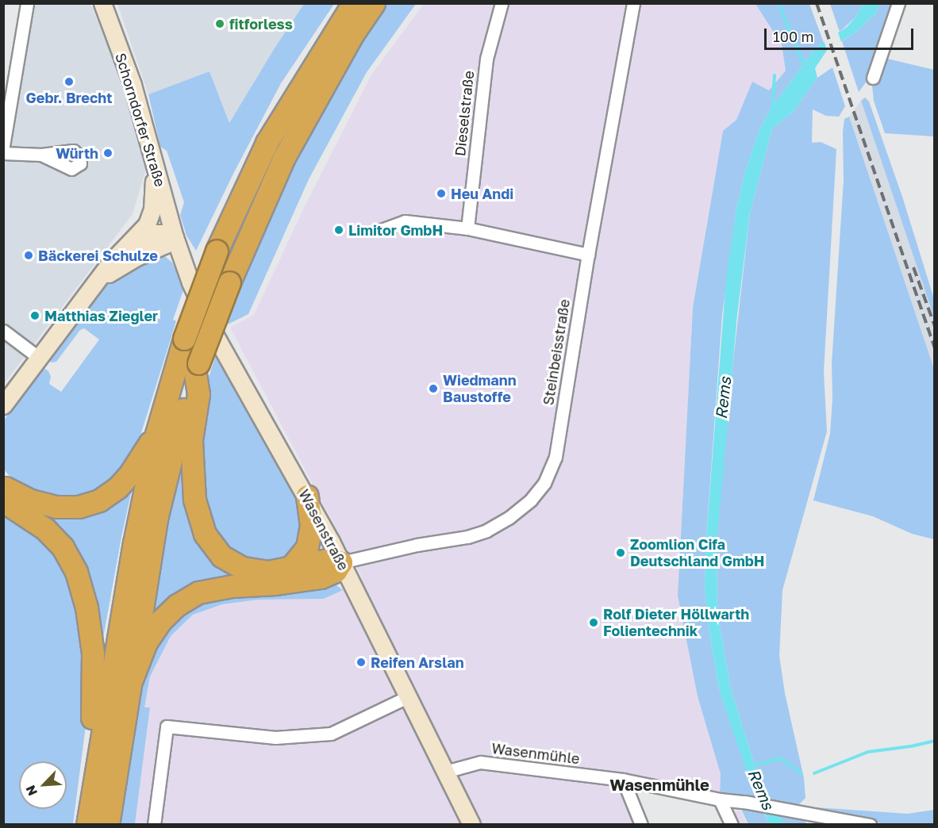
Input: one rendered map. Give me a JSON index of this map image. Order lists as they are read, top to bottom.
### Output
{
  "streets": {
    "street": [
      "Dieselstraße",
      "Schorndorfer Straße",
      "Steinbeisstraße",
      "Wasenstraße",
      "Wasenmühle"
    ]
  },
  "crossings": [
    ["Schorndorfer Straße", "Wasenstraße"],
    ["Steinbeisstraße", "Wasenstraße"],
    ["Wasenstraße", "Wasenmühle"]
  ],
  "districts": ["Wasenmühle"],
  "water": ["Rems"],
  "places": [
    "fitforless",
    "Gebr. Brecht",
    "Würth",
    "Heu Andi",
    "Limitor GmbH",
    "Bäckerei Schulze",
    "Matthias Ziegler",
    "Wiedmann Baustoffe",
    "Zoomlion Cifa Deutschland GmbH",
    "Rolf Dieter Höllwarth Folientechnik",
    "Reifen Arslan"
  ],
  "scale_bar": "100 m",
  "north": "bottom left"
}
